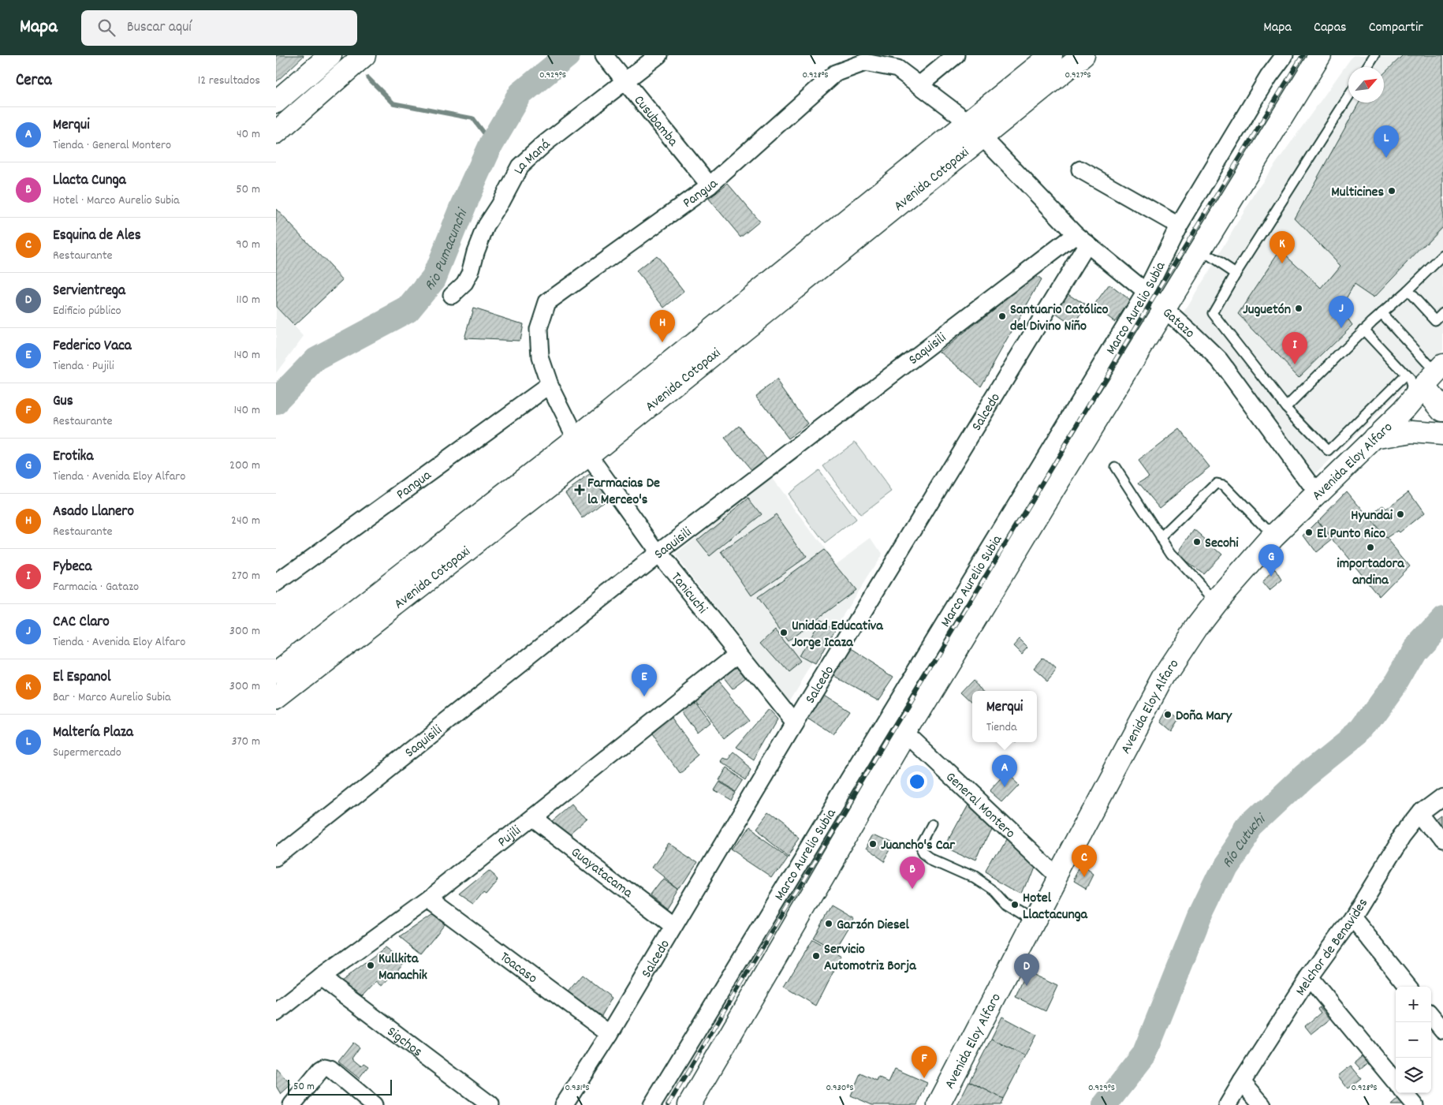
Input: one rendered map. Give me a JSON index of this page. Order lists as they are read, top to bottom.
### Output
{
  "streets": {
    "main road": ["Avenida Cotopaxi", "Marco Aurelio Subia", "Avenida Eloy Alfaro"],
    "street": [
      "Cusubamba",
      "La Maná",
      "Pangua",
      "Gatazo",
      "Saquisili",
      "Salcedo",
      "Tanicuchi",
      "General Montero",
      "Pujili",
      "Guayatacama",
      "Melchor de Benavides",
      "Toacaso",
      "Sigchos"
    ]
  },
  "crossings": [
    ["Cusubamba", "La Maná"],
    ["Cusubamba", "Pangua"],
    ["Avenida Cotopaxi", "Pangua"],
    ["Avenida Cotopaxi", "Gatazo"],
    ["Avenida Cotopaxi", "Tanicuchi"],
    ["Pangua", "Gatazo"],
    ["Pangua", "Tanicuchi"],
    ["Marco Aurelio Subia", "Gatazo"],
    ["Marco Aurelio Subia", "General Montero"],
    ["Gatazo", "Saquisili"],
    ["Gatazo", "Salcedo"],
    ["Gatazo", "Avenida Eloy Alfaro"],
    ["Saquisili", "Salcedo"],
    ["Saquisili", "Tanicuchi"],
    ["Salcedo", "Tanicuchi"],
    ["Salcedo", "Guayatacama"],
    ["Salcedo", "Toacaso"],
    ["Avenida Eloy Alfaro", "General Montero"],
    ["Tanicuchi", "Pujili"],
    ["Pujili", "Guayatacama"],
    ["Pujili", "Toacaso"],
    ["Pujili", "Sigchos"]
  ],
  "water": ["Rio Pumacunchi", "Río Cutuchi"],
  "places": {
    "other": [
      "Multicines",
      "Juguetón",
      "Santuario Católico del Divino Niño",
      "Hyundai",
      "El Punto Rico",
      "Secohi",
      "importadora andina",
      "Unidad Educativa Jorge Icaza",
      "Doña Mary",
      "Juancho's Car",
      "Hotel Llactacunga",
      "Garzón Diesel",
      "Servicio Automotriz Borja",
      "Kullkita Manachik"
    ],
    "health": ["Farmacias De la Merceo's"]
  },
  "scale_bar": "50 m",
  "north": "top right",
  "page": {
    "header": "Mapa",
    "search": "Buscar aquí",
    "nav": ["Mapa", "Capas", "Compartir"],
    "heading": ["Cerca", "12 resultados"],
    "list": [
      {
        "mark": "A",
        "name": "Merqui",
        "note": "Tienda · General Montero",
        "value": "40 m"
      },
      {
        "mark": "B",
        "name": "Llacta Cunga",
        "note": "Hotel · Marco Aurelio Subia",
        "value": "50 m"
      },
      {
        "mark": "C",
        "name": "Esquina de Ales",
        "note": "Restaurante",
        "value": "90 m"
      },
      {
        "mark": "D",
        "name": "Servientrega",
        "note": "Edificio público",
        "value": "110 m"
      },
      {
        "mark": "E",
        "name": "Federico Vaca",
        "note": "Tienda · Pujili",
        "value": "140 m"
      },
      {
        "mark": "F",
        "name": "Gus",
        "note": "Restaurante",
        "value": "140 m"
      },
      {
        "mark": "G",
        "name": "Erotika",
        "note": "Tienda · Avenida Eloy Alfaro",
        "value": "200 m"
      },
      {
        "mark": "H",
        "name": "Asado Llanero",
        "note": "Restaurante",
        "value": "240 m"
      },
      {
        "mark": "I",
        "name": "Fybeca",
        "note": "Farmacia · Gatazo",
        "value": "270 m"
      },
      {
        "mark": "J",
        "name": "CAC Claro",
        "note": "Tienda · Avenida Eloy Alfaro",
        "value": "300 m"
      },
      {
        "mark": "K",
        "name": "El Espanol",
        "note": "Bar · Marco Aurelio Subia",
        "value": "300 m"
      },
      {
        "mark": "L",
        "name": "Maltería Plaza",
        "note": "Supermercado",
        "value": "370 m"
      }
    ],
    "pins": [
      "L",
      "K",
      "J",
      "H",
      "I",
      "G",
      "E",
      "A",
      "C",
      "B",
      "D",
      "F"
    ],
    "popup": ["Merqui", "Tienda"],
    "map_buttons": ["+", "−"],
    "scale": "50 m"
  },
  "coordinates": [
    "0.929°S",
    "0.928°S",
    "0.927°S",
    "0.931°S",
    "0.930°S"
  ]
}
